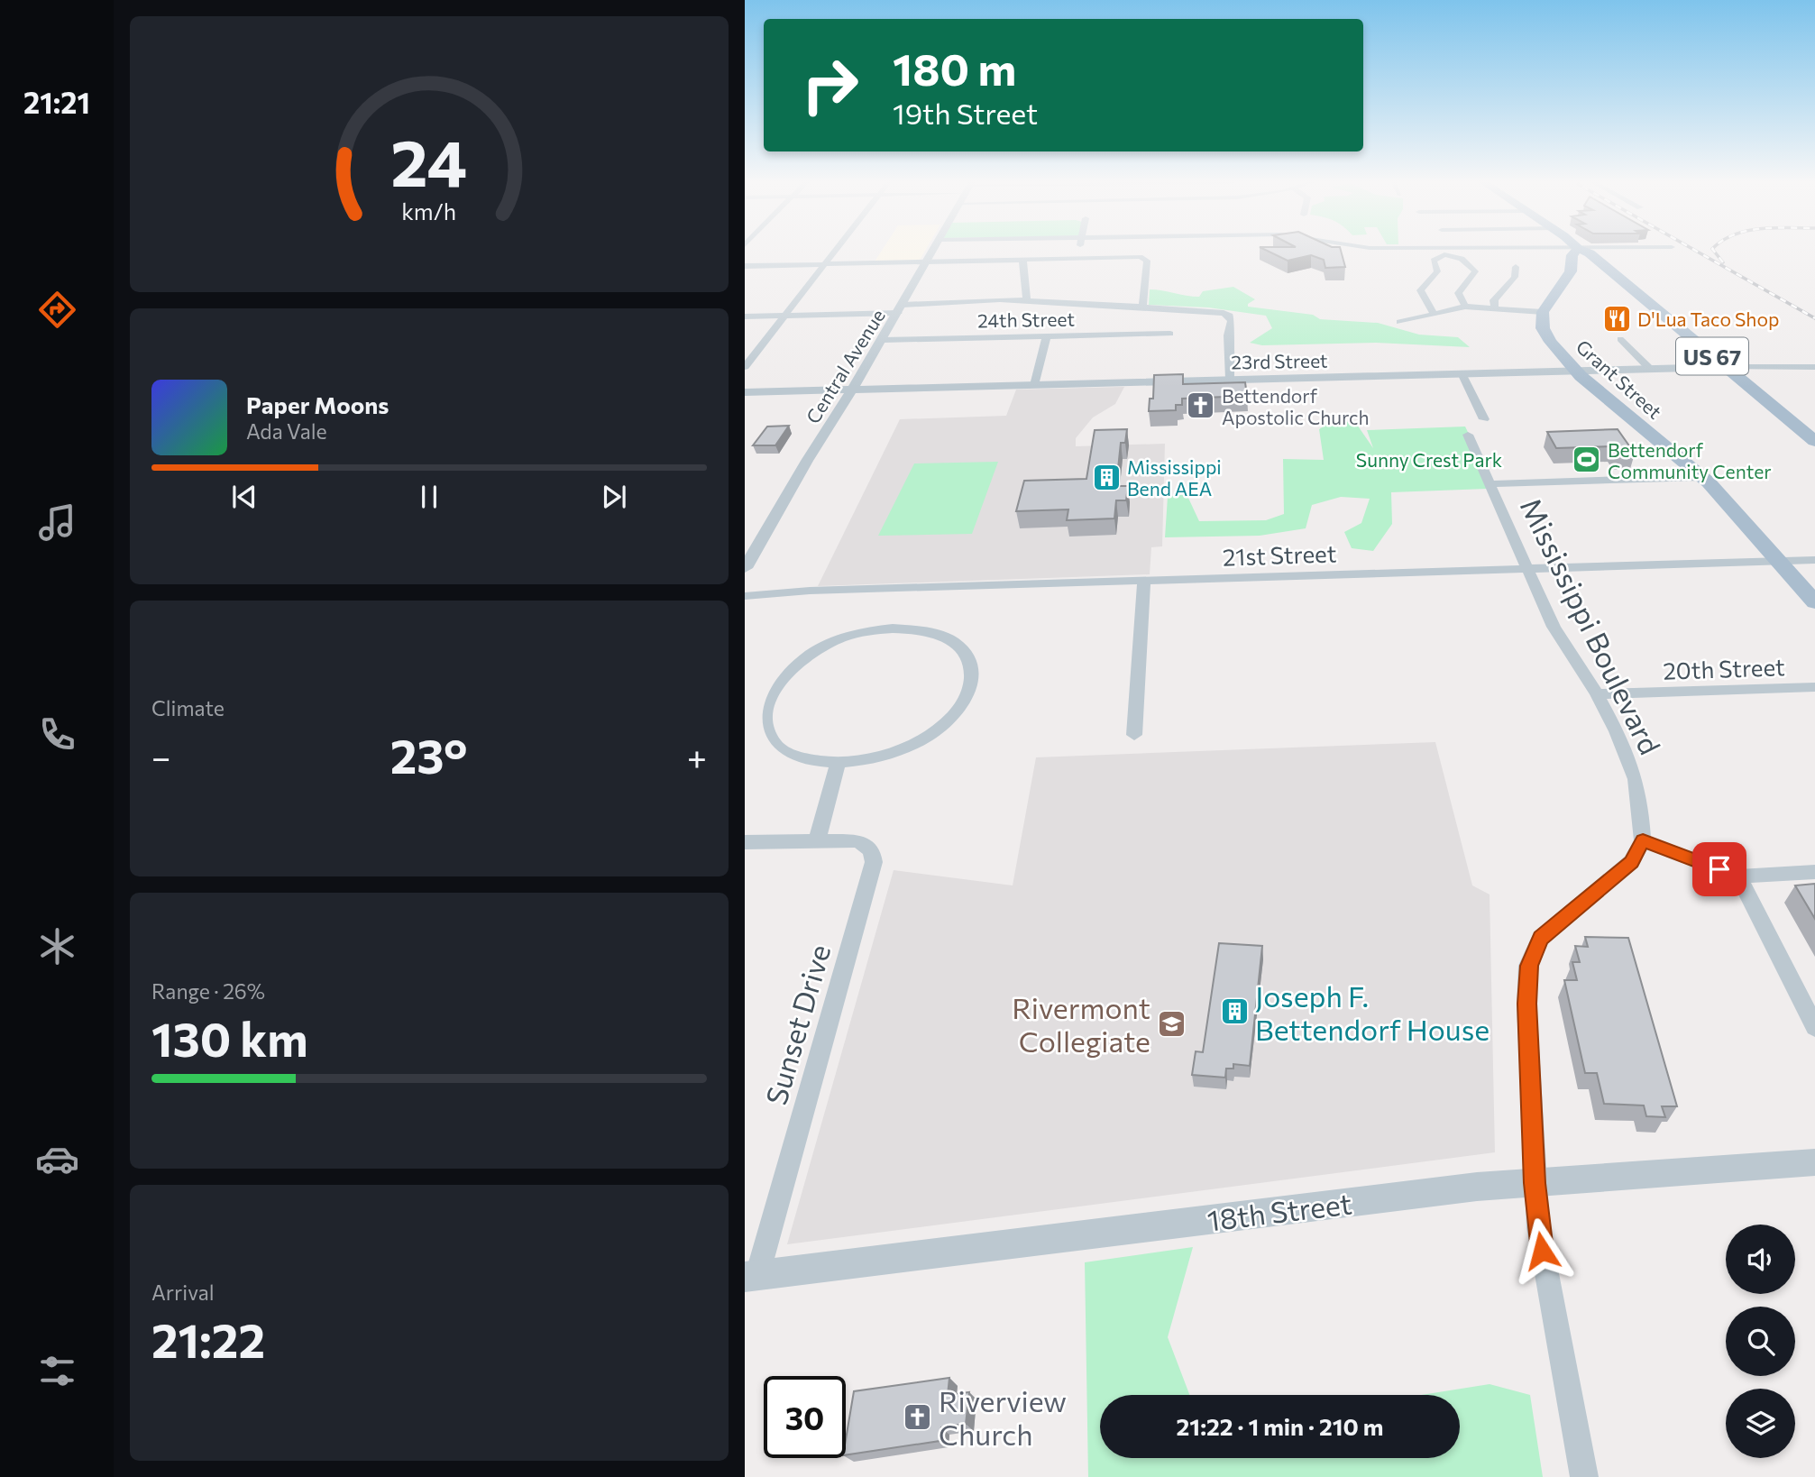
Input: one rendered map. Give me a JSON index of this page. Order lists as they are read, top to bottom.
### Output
{
  "streets": {
    "main road": ["US 67", "Grant Street"],
    "street": [
      "24th Street",
      "23rd Street",
      "Central Avenue",
      "21st Street",
      "Mississippi Boulevard",
      "20th Street",
      "Sunset Drive",
      "18th Street"
    ]
  },
  "crossings": [
    ["24th Street", "Central Avenue"],
    ["US 67", "23rd Street"],
    ["23rd Street", "Central Avenue"],
    ["23rd Street", "Grant Street"],
    ["Grant Street", "21st Street"],
    ["21st Street", "Mississippi Boulevard"],
    ["Mississippi Boulevard", "20th Street"],
    ["Sunset Drive", "18th Street"]
  ],
  "parks": ["Sunny Crest Park"],
  "places": {
    "restaurant": ["D'Lua Taco Shop"],
    "church": ["Bettendorf Apostolic Church", "Riverview Church"],
    "sports": ["Bettendorf Community Center"],
    "building": ["Mississippi Bend AEA", "Joseph F. Bettendorf House"],
    "school or university": ["Rivermont Collegiate"]
  },
  "page": {
    "tabs": "21:21",
    "turn": ["180 m", "19th Street"],
    "song": ["Paper Moons", "Ada Vale"],
    "tile": [
      "Climate",
      ["Range · 26%", "130 km"],
      ["Arrival", "21:22"]
    ],
    "heat": ["−", "23°", "+"],
    "limit": "30",
    "trip": "21:22 · 1 min · 210 m",
    "gauge": ["24", "km/h"]
  }
}
